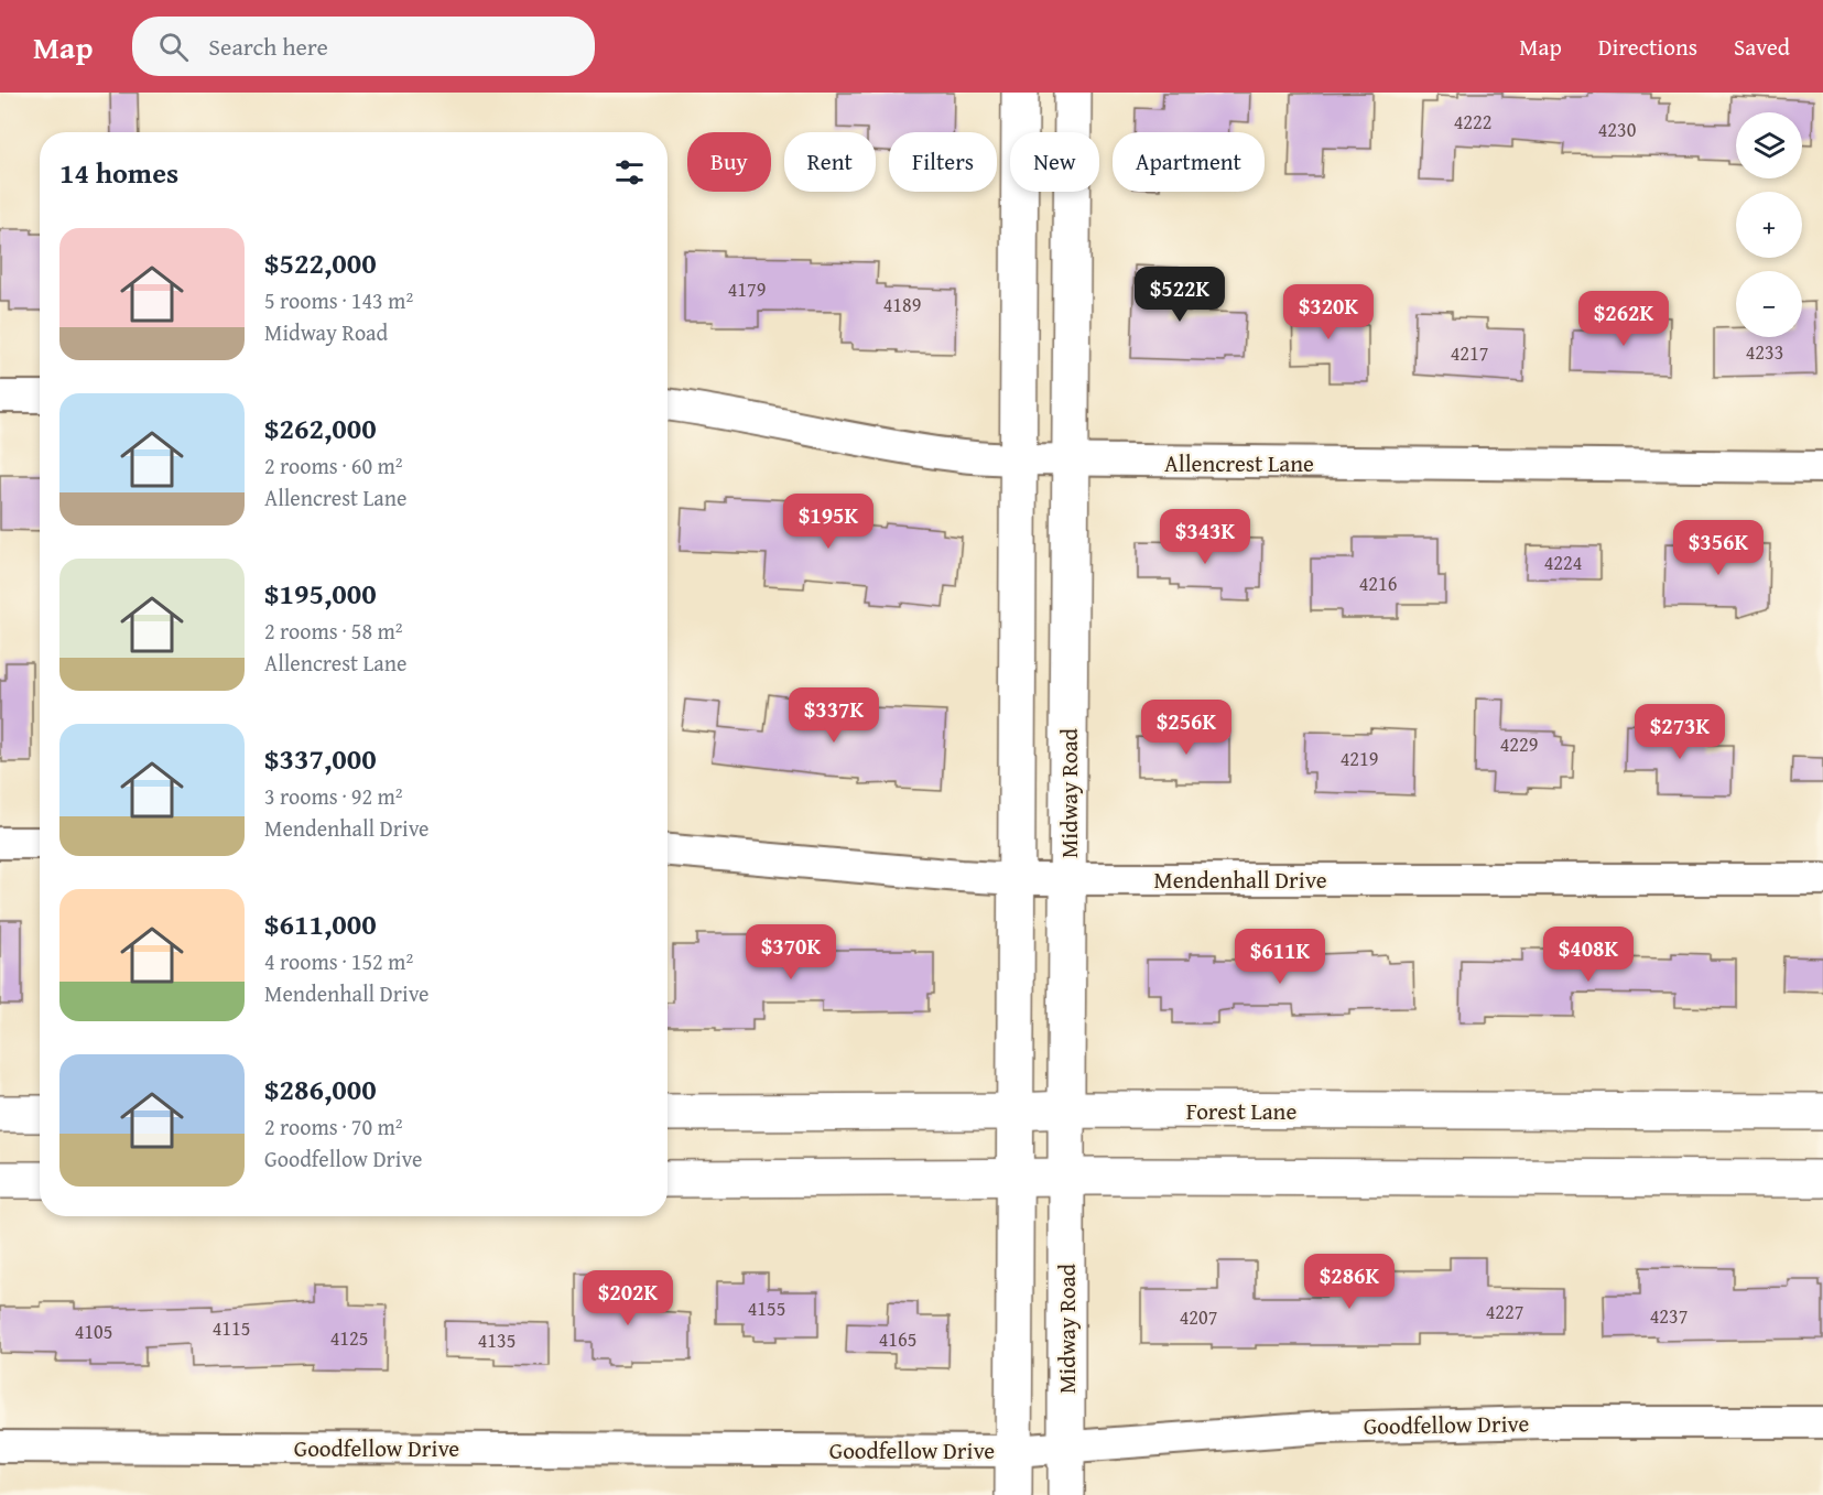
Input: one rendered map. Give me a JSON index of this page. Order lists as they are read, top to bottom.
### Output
{
  "streets": {
    "main road": ["Midway Road", "Forest Lane"],
    "street": ["Allencrest Lane", "Mendenhall Drive", "Goodfellow Drive"]
  },
  "crossings": [
    ["Allencrest Lane", "Midway Road"],
    ["Midway Road", "Mendenhall Drive"],
    ["Midway Road", "Forest Lane"],
    ["Midway Road", "Goodfellow Drive"]
  ],
  "house_numbers": [
    "4222",
    "4230",
    "4179",
    "4189",
    "4233",
    "4217",
    "4224",
    "4216",
    "4229",
    "4219",
    "4155",
    "4227",
    "4237",
    "4207",
    "4115",
    "4105",
    "4125",
    "4165",
    "4135"
  ],
  "page": {
    "header": "Map",
    "search": "Search here",
    "nav": ["Map", "Directions", "Saved"],
    "map_buttons": ["+", "−"],
    "chip": [
      "Buy",
      "Rent",
      "Filters",
      "New",
      "Apartment"
    ],
    "heading": "14 homes",
    "list": [
      {
        "name": "$522,000",
        "note": "5 rooms · 143 m² · Midway Road"
      },
      {
        "name": "$262,000",
        "note": "2 rooms · 60 m² · Allencrest Lane"
      },
      {
        "name": "$195,000",
        "note": "2 rooms · 58 m² · Allencrest Lane"
      },
      {
        "name": "$337,000",
        "note": "3 rooms · 92 m² · Mendenhall Drive"
      },
      {
        "name": "$611,000",
        "note": "4 rooms · 152 m² · Mendenhall Drive"
      },
      {
        "name": "$286,000",
        "note": "2 rooms · 70 m² · Goodfellow Drive"
      }
    ],
    "price": [
      "$522K",
      "$320K",
      "$262K",
      "$195K",
      "$343K",
      "$356K",
      "$337K",
      "$256K",
      "$273K",
      "$370K",
      "$408K",
      "$611K",
      "$286K",
      "$202K"
    ]
  }
}
